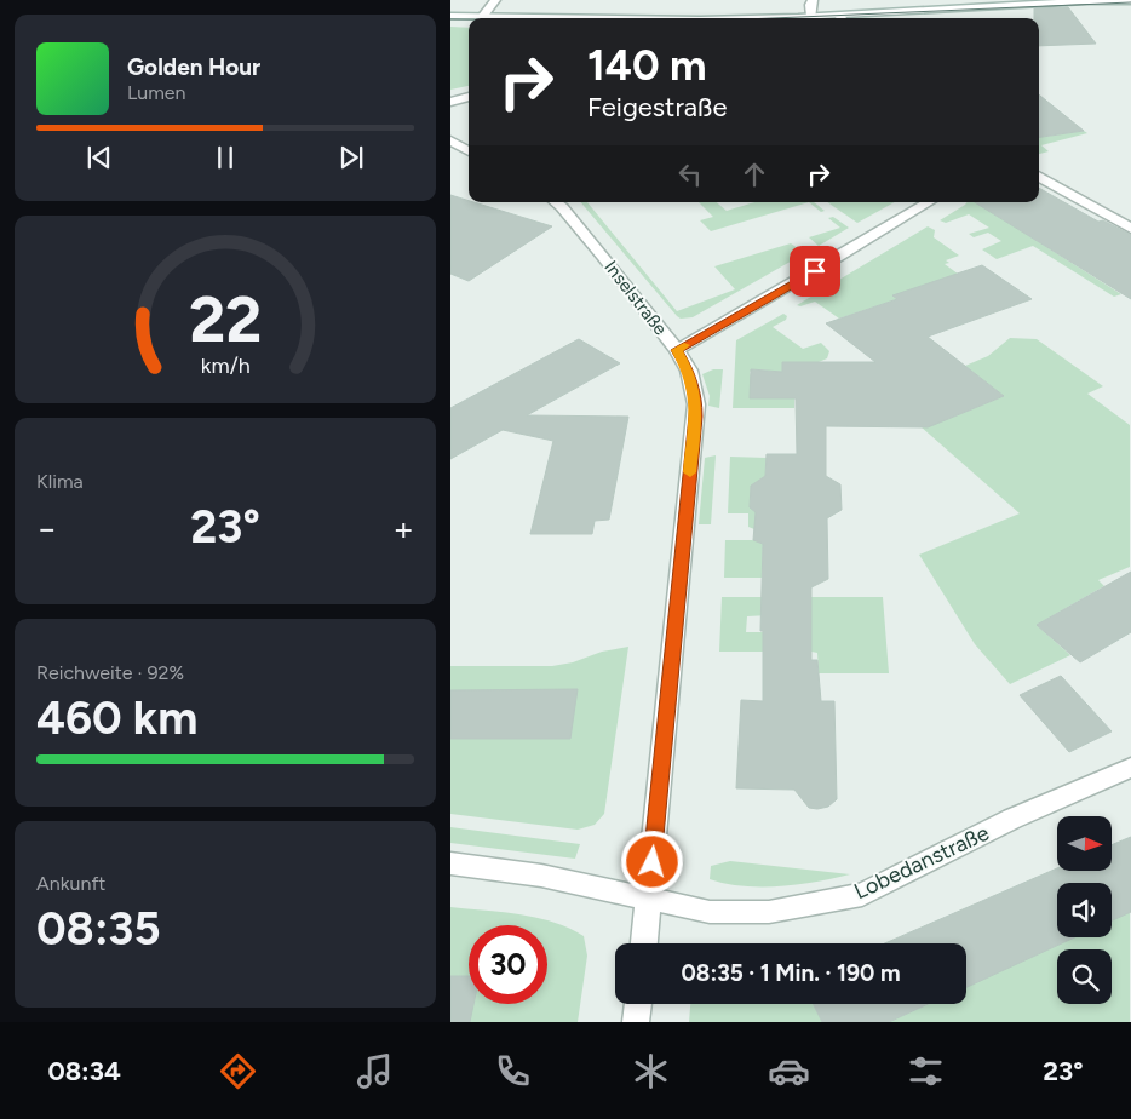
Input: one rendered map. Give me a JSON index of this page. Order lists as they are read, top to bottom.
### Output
{
  "streets": {
    "street": ["Inselstraße", "Lobedanstraße"]
  },
  "crossings": [
    ["Inselstraße", "Lobedanstraße"]
  ],
  "north": "right",
  "page": {
    "turn": ["140 m", "Feigestraße"],
    "song": ["Golden Hour", "Lumen"],
    "tile": [
      "Klima",
      ["Reichweite · 92%", "460 km"],
      ["Ankunft", "08:35"]
    ],
    "heat": ["−", "23°", "+"],
    "limit": "30",
    "trip": "08:35 · 1 Min. · 190 m",
    "tabs": ["08:34", "23°"],
    "gauge": ["22", "km/h"]
  }
}
